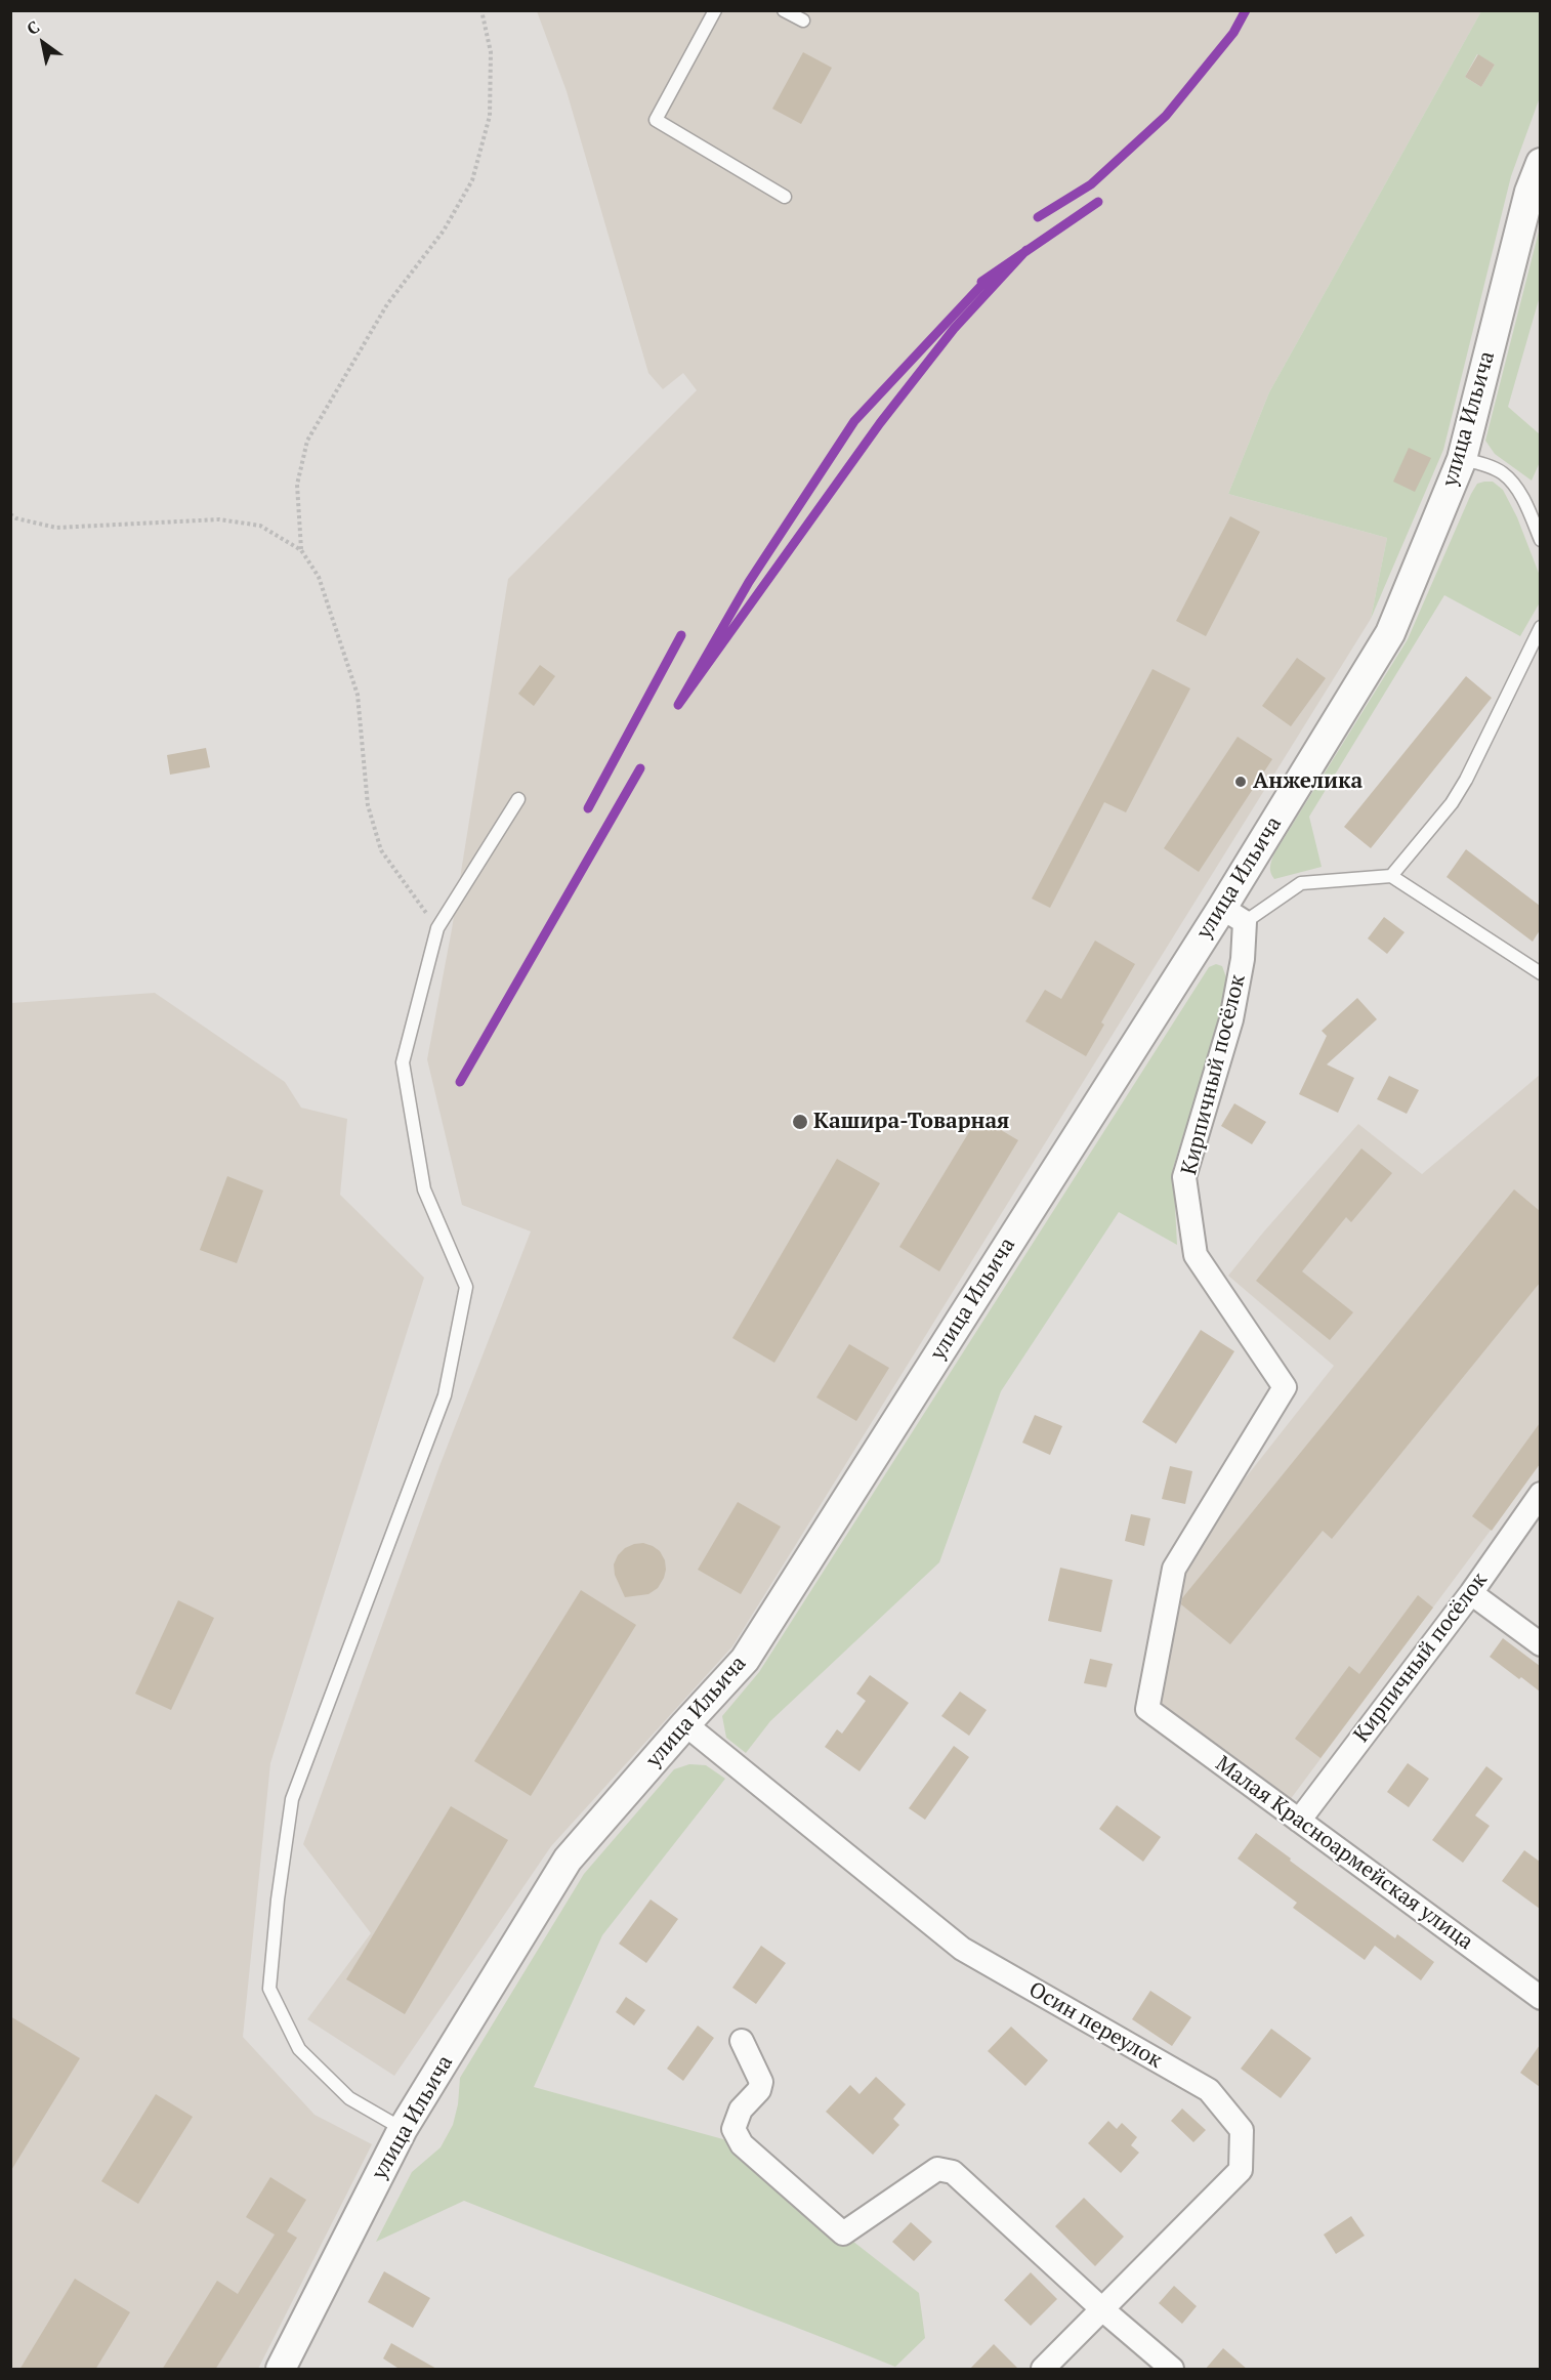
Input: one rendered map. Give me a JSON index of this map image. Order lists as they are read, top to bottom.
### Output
{
  "streets": {
    "street": [
      "улица Ильича",
      "Кирпичный посёлок",
      "Малая Красноармейская улица",
      "Осин переулок"
    ]
  },
  "crossings": [
    ["улица Ильича", "Кирпичный посёлок"],
    ["улица Ильича", "Осин переулок"],
    ["Кирпичный посёлок", "Малая Красноармейская улица"]
  ],
  "places": ["Анжелика", "Кашира-Товарная"],
  "north": "top left"
}
